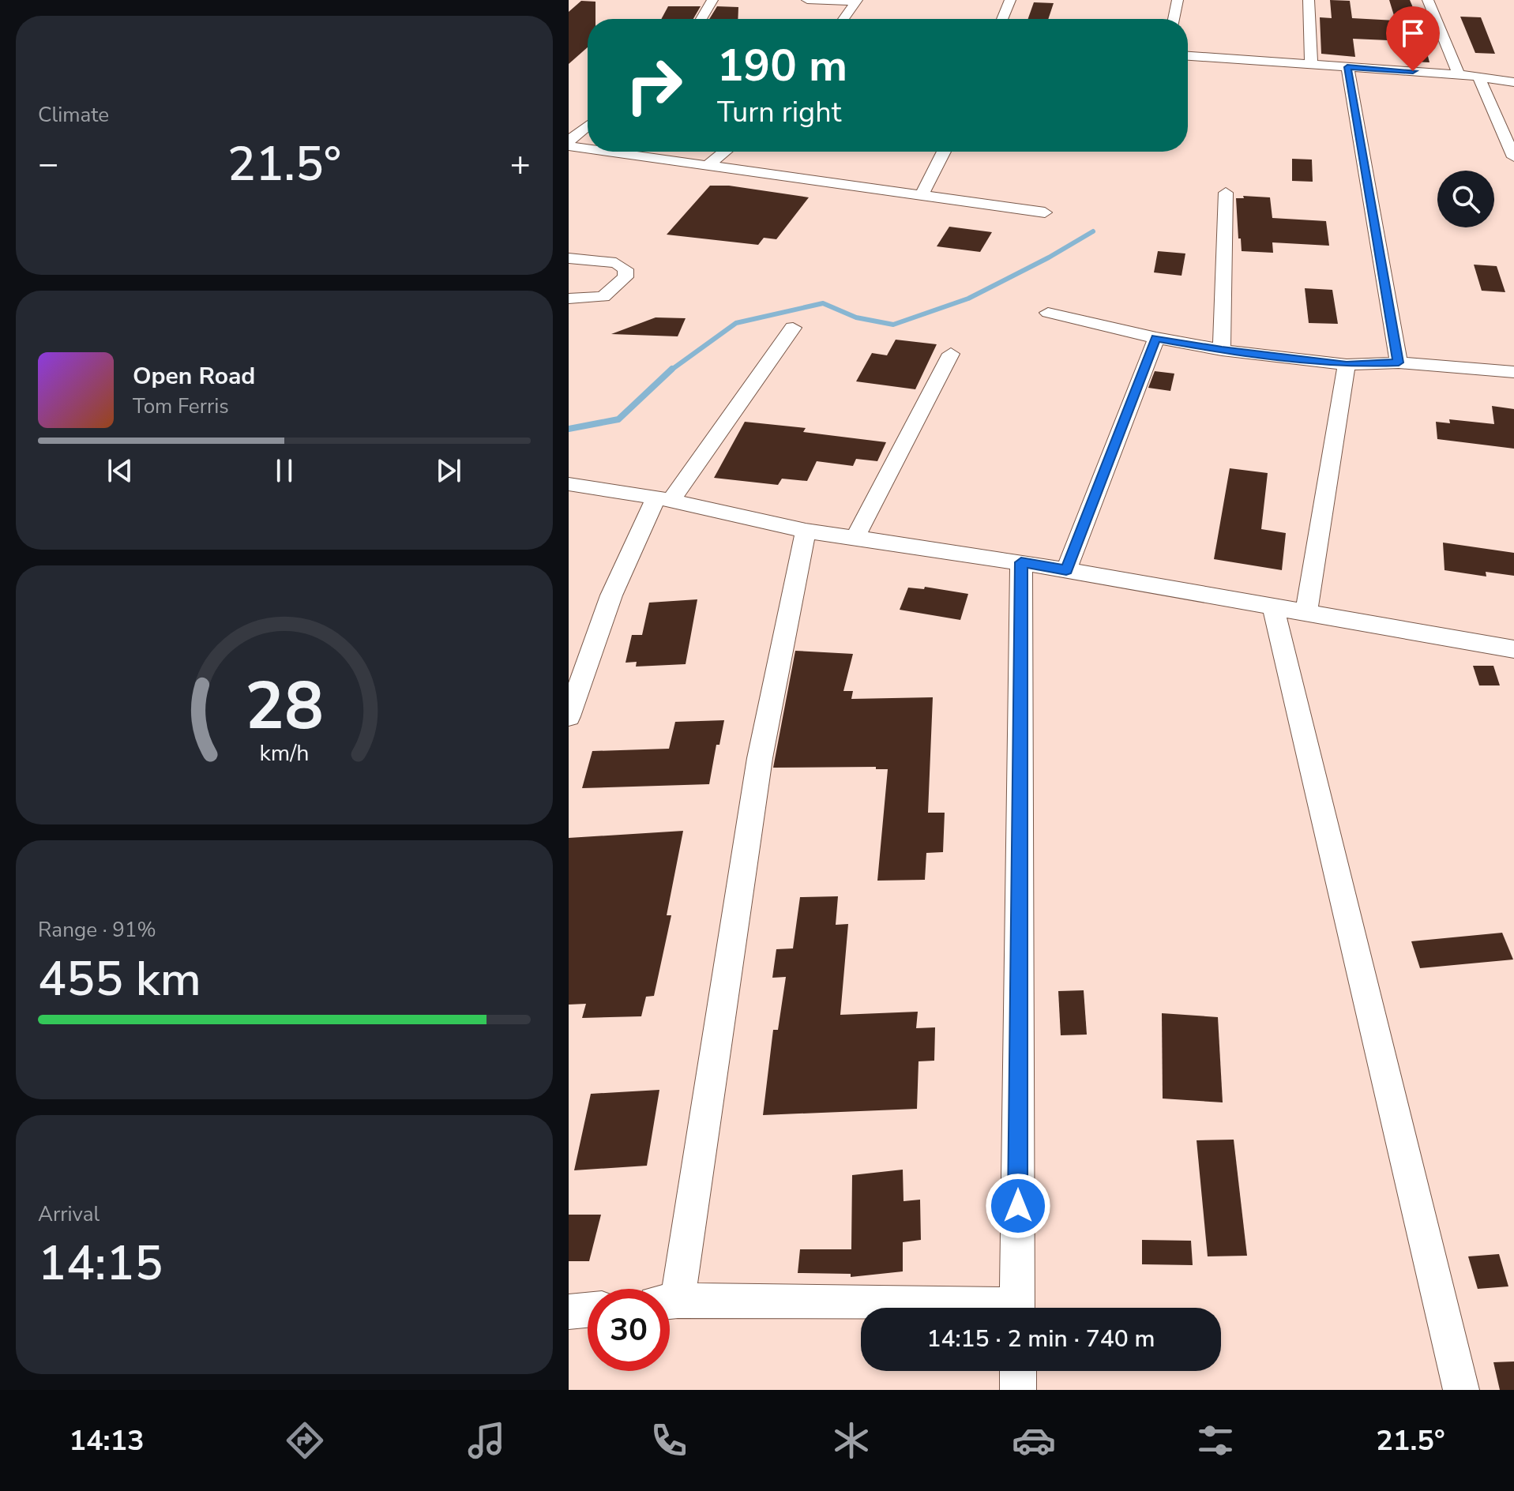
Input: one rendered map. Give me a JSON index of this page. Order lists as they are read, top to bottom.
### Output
{
  "page": {
    "tile": [
      "Climate",
      ["Range · 91%", "455 km"],
      ["Arrival", "14:15"]
    ],
    "turn": ["190 m", "Turn right"],
    "heat": ["−", "21.5°", "+"],
    "song": ["Open Road", "Tom Ferris"],
    "limit": "30",
    "trip": "14:15 · 2 min · 740 m",
    "tabs": ["14:13", "21.5°"],
    "gauge": ["28", "km/h"]
  }
}
